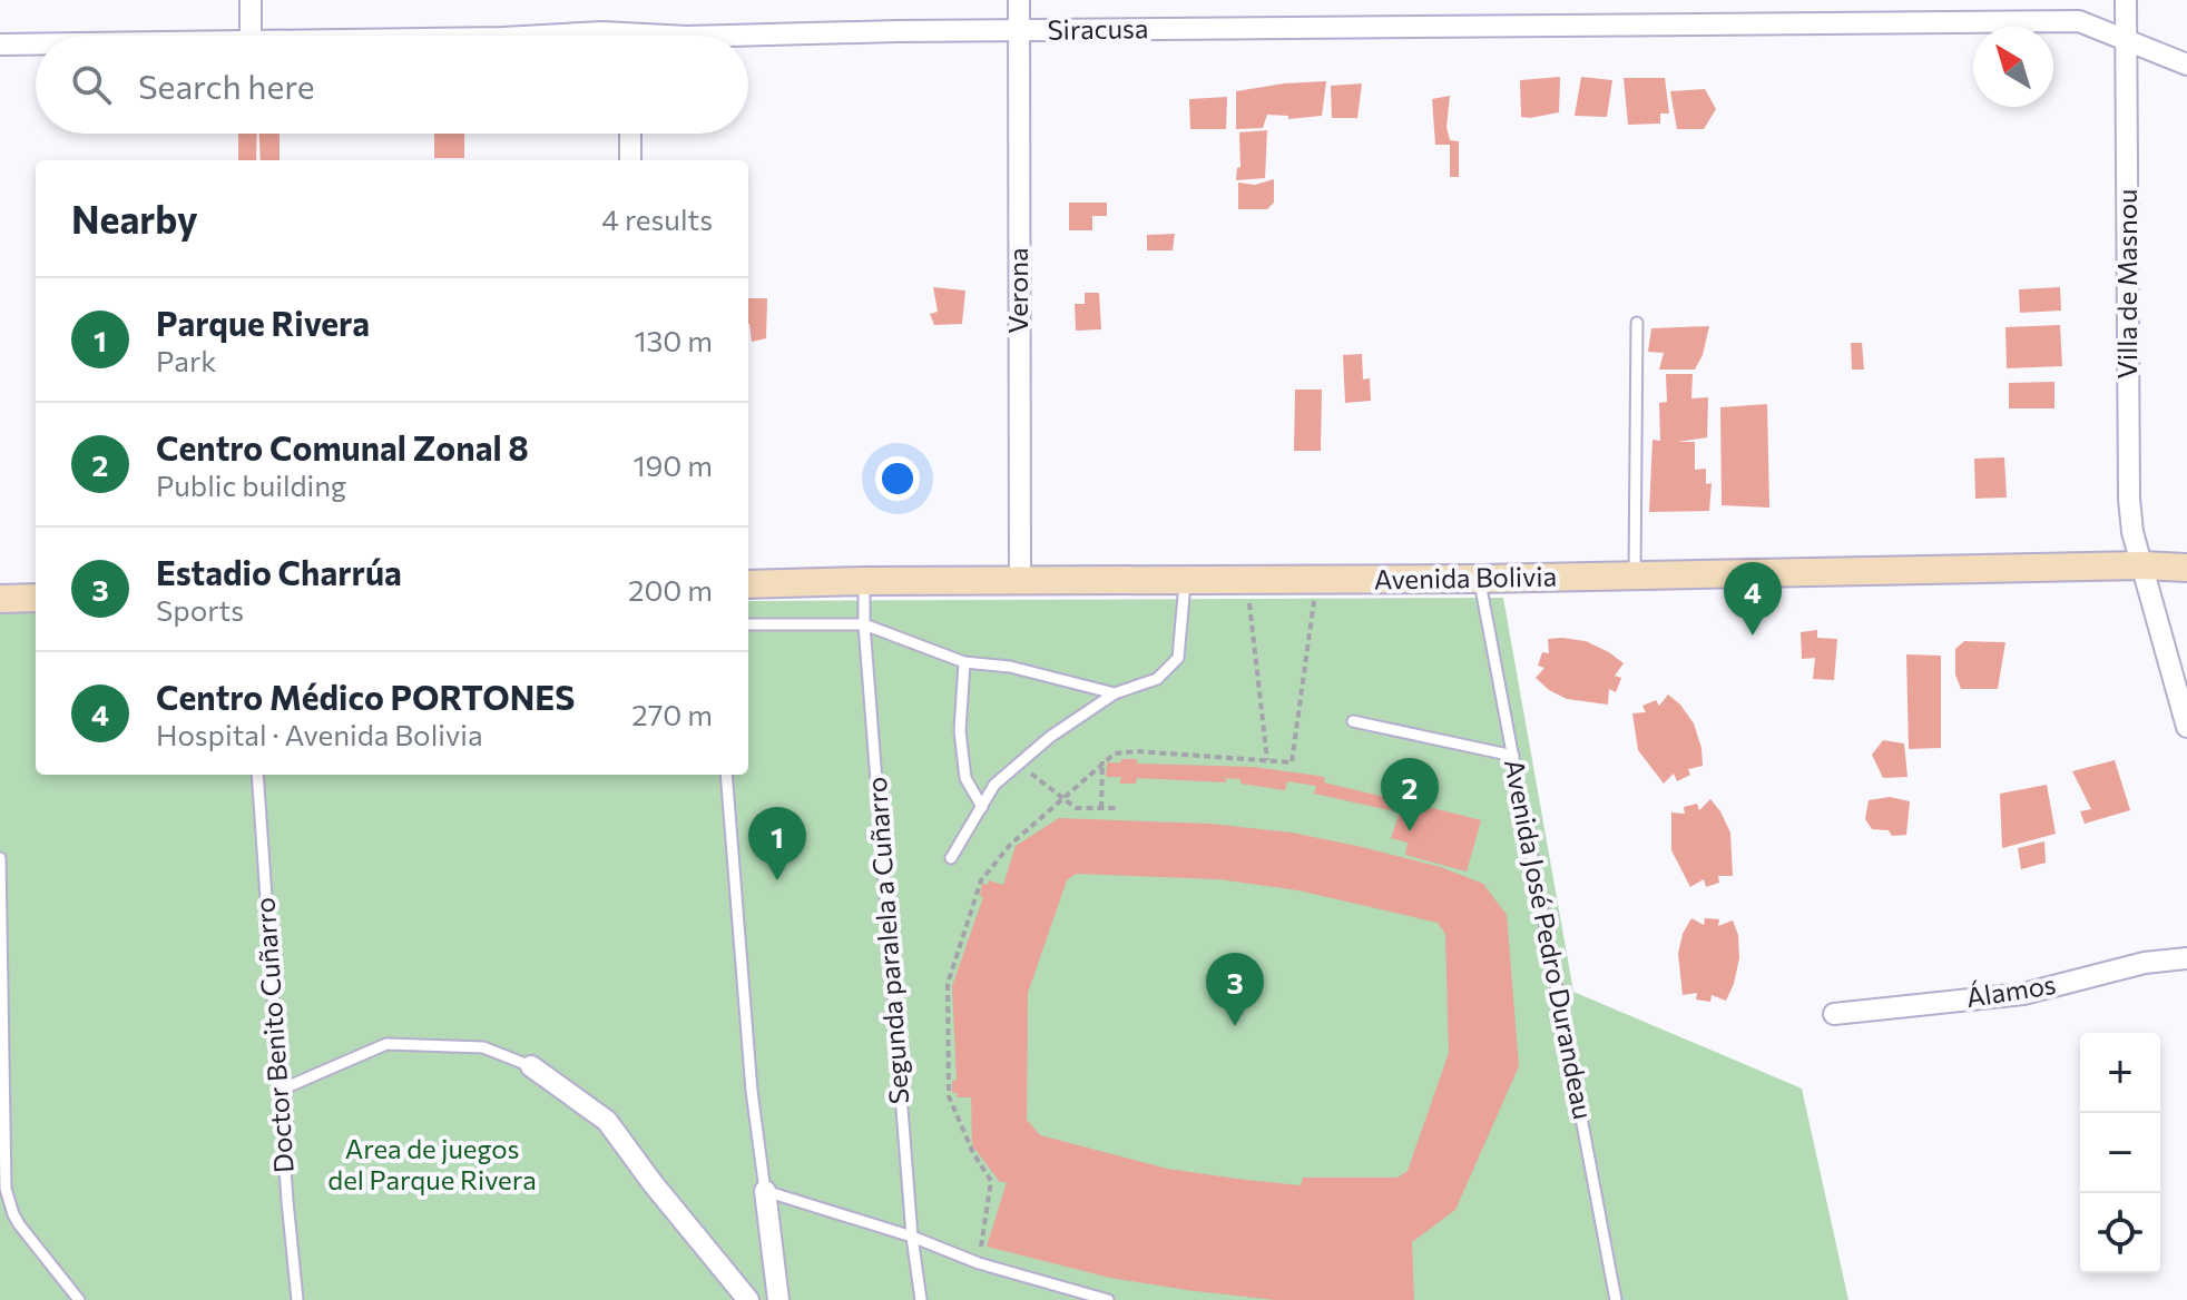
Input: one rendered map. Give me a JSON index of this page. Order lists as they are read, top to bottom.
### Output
{
  "streets": {
    "street": [
      "Siracusa",
      "Villa de Masnou",
      "Verona",
      "Avenida Bolivia",
      "Álamos"
    ],
    "lane": ["Avenida José Pedro Durandeau", "Segunda paralela a Cuñarro", "Doctor Benito Cuñarro"]
  },
  "crossings": [
    ["Siracusa", "Villa de Masnou"],
    ["Siracusa", "Verona"],
    ["Villa de Masnou", "Avenida Bolivia"],
    ["Verona", "Avenida Bolivia"],
    ["Avenida Bolivia", "Avenida José Pedro Durandeau"],
    ["Avenida Bolivia", "Segunda paralela a Cuñarro"]
  ],
  "parks": ["Area de juegos del Parque Rivera"],
  "north": "top left",
  "page": {
    "search": "Search here",
    "heading": ["Nearby", "4 results"],
    "list": [
      {
        "mark": "1",
        "name": "Parque Rivera",
        "note": "Park",
        "value": "130 m"
      },
      {
        "mark": "2",
        "name": "Centro Comunal Zonal 8",
        "note": "Public building",
        "value": "190 m"
      },
      {
        "mark": "3",
        "name": "Estadio Charrúa",
        "note": "Sports",
        "value": "200 m"
      },
      {
        "mark": "4",
        "name": "Centro Médico PORTONES",
        "note": "Hospital · Avenida Bolivia",
        "value": "270 m"
      }
    ],
    "pins": [
      "4",
      "2",
      "1",
      "3"
    ],
    "map_buttons": ["+", "−"]
  }
}
